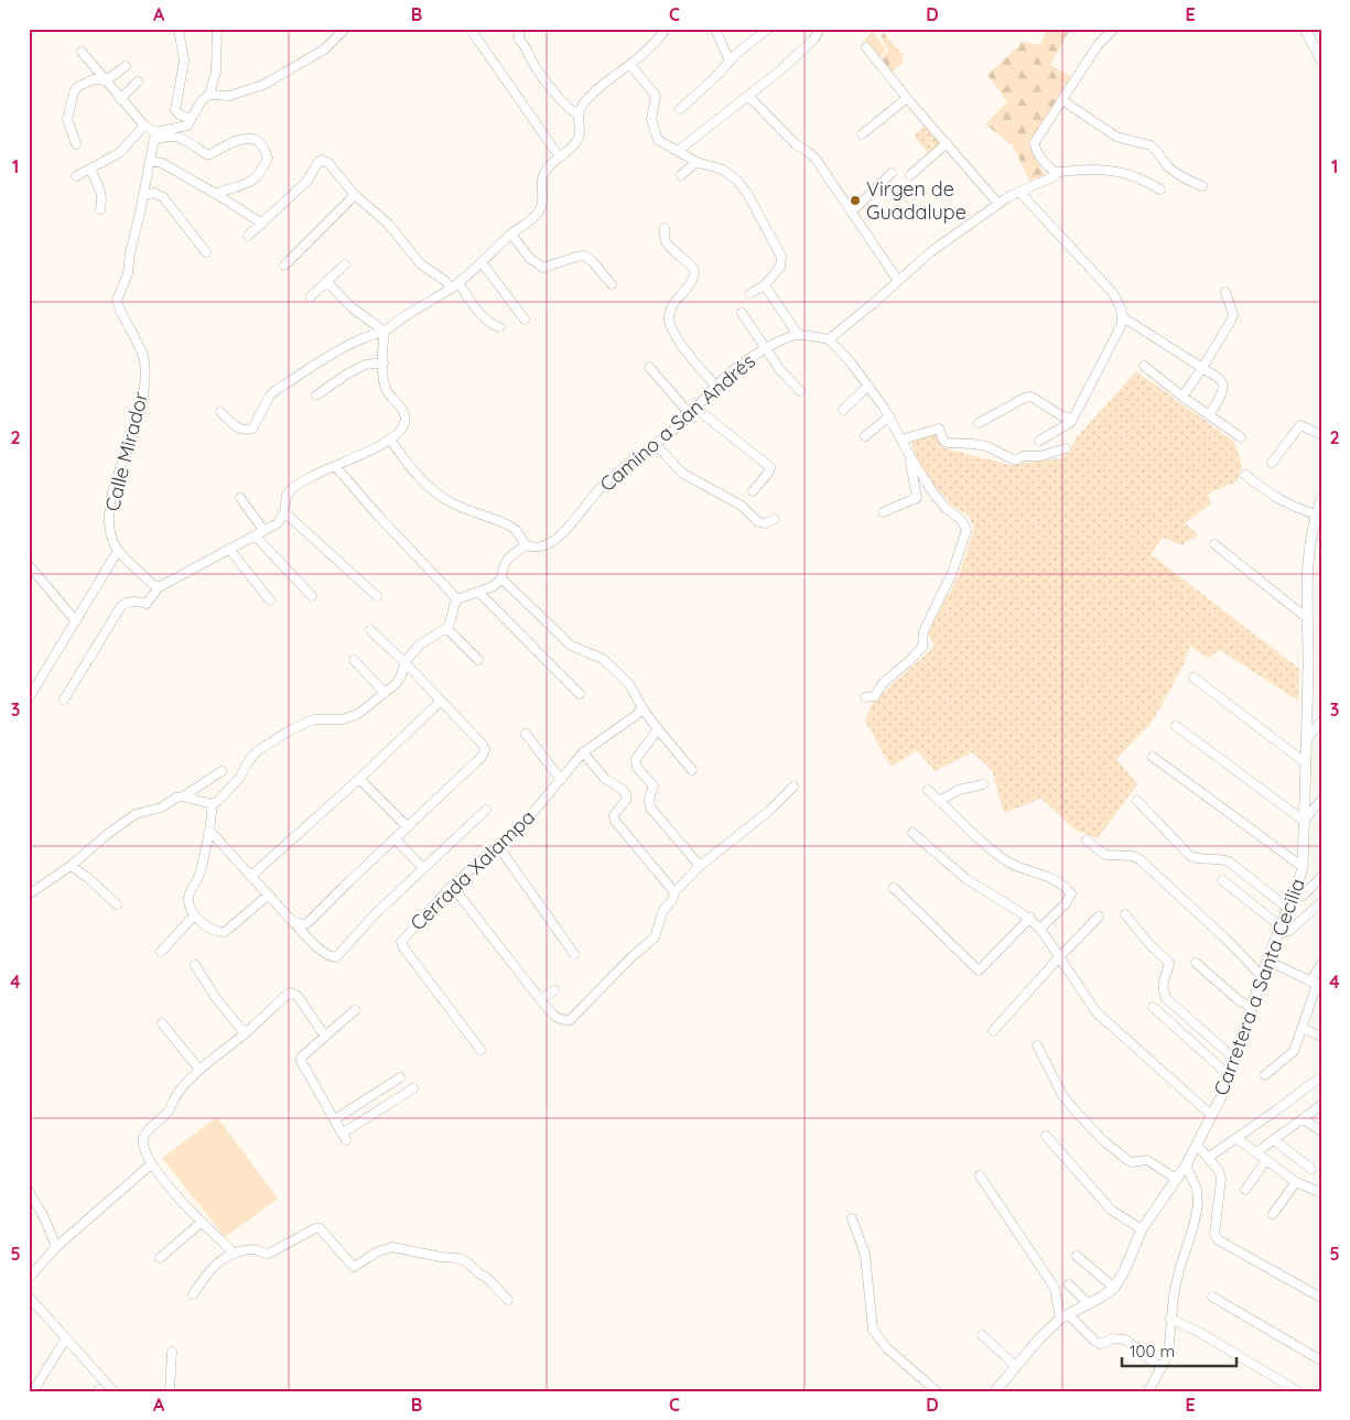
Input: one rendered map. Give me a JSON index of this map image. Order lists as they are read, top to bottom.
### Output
{
  "streets": {
    "main road": ["Carretera a Santa Cecilia"],
    "street": ["Camino a San Andrés", "Calle Mirador", "Cerrada Xalampa"]
  },
  "places": ["Virgen de Guadalupe"],
  "scale_bar": "100 m",
  "grid": {
    "columns": [
      "A",
      "B",
      "C",
      "D",
      "E"
    ],
    "rows": [
      "1",
      "2",
      "3",
      "4",
      "5"
    ]
  }
}
